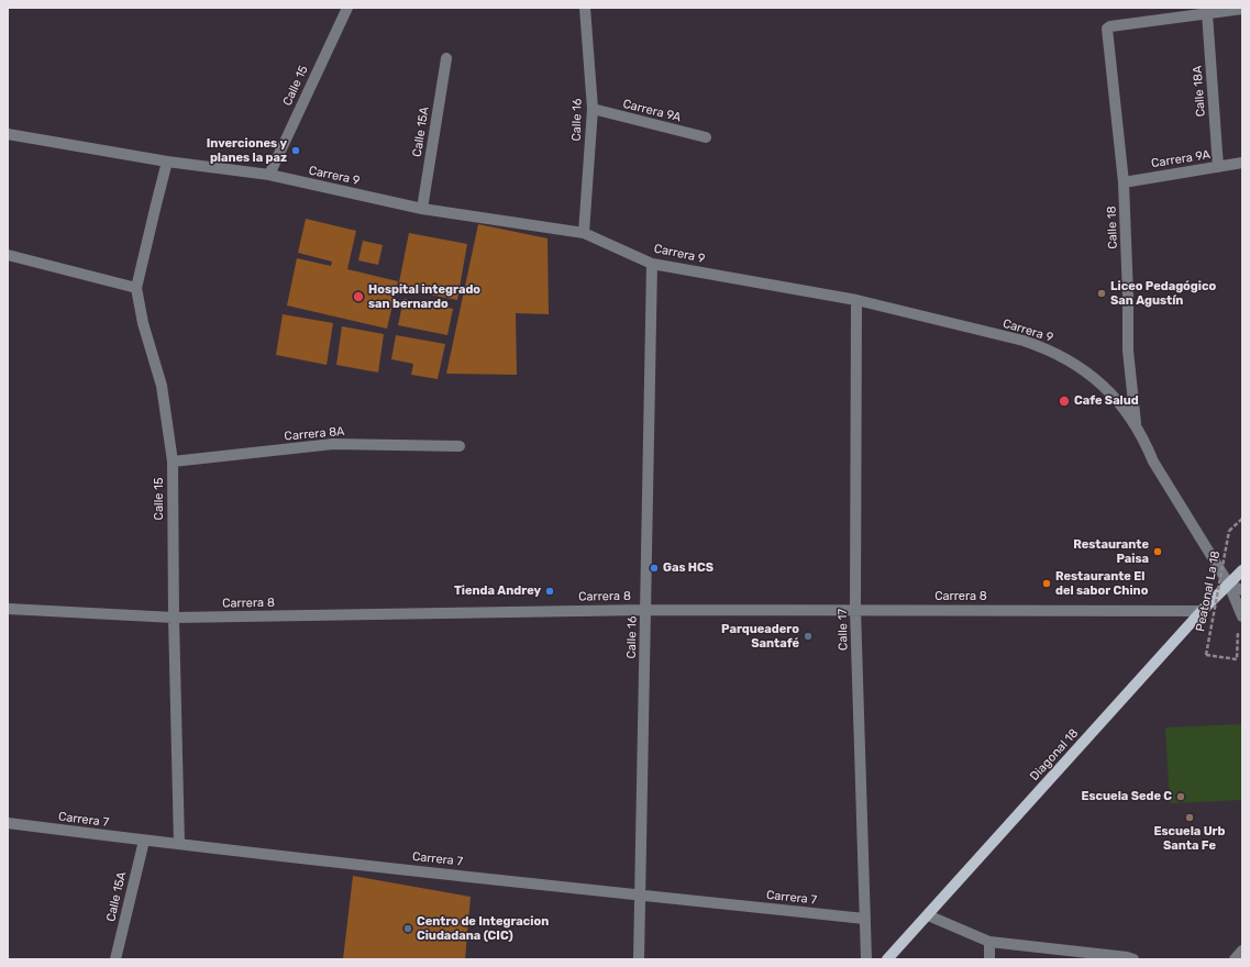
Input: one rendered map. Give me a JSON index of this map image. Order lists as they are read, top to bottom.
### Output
{
  "streets": {
    "main road": ["Diagonal 18"],
    "street": [
      "Calle 15",
      "Calle 18A",
      "Carrera 9A",
      "Calle 16",
      "Calle 15A",
      "Carrera 9",
      "Calle 18",
      "Carrera 8A",
      "Carrera 8",
      "Calle 17",
      "Carrera 7"
    ],
    "path": ["Peatonal La 18"]
  },
  "crossings": [
    ["Calle 15", "Carrera 9"],
    ["Calle 15", "Carrera 8A"],
    ["Calle 15", "Carrera 8"],
    ["Calle 15", "Carrera 7"],
    ["Calle 18A", "Carrera 9A"],
    ["Calle 18A", "Calle 18"],
    ["Carrera 9A", "Calle 16"],
    ["Carrera 9A", "Calle 18"],
    ["Calle 16", "Carrera 9"],
    ["Calle 16", "Carrera 8"],
    ["Calle 16", "Carrera 7"],
    ["Calle 15A", "Carrera 9"],
    ["Calle 15A", "Carrera 7"],
    ["Carrera 9", "Calle 18"],
    ["Carrera 9", "Peatonal La 18"],
    ["Carrera 9", "Calle 17"],
    ["Carrera 9", "Diagonal 18"],
    ["Carrera 8", "Calle 17"],
    ["Carrera 8", "Diagonal 18"],
    ["Calle 17", "Carrera 7"]
  ],
  "places": [
    "Inverciones y planes la paz",
    "Liceo Pedagógico San Agustín",
    "Hospital integrado san bernardo",
    "Cafe Salud",
    "Restaurante Paisa",
    "Gas HCS",
    "Restaurante El del sabor Chino",
    "Tienda Andrey",
    "Parqueadero Santafé",
    "Escuela Sede C",
    "Escuela Urb Santa Fe",
    "Centro de Integracion Ciudadana (CIC)"
  ]
}
